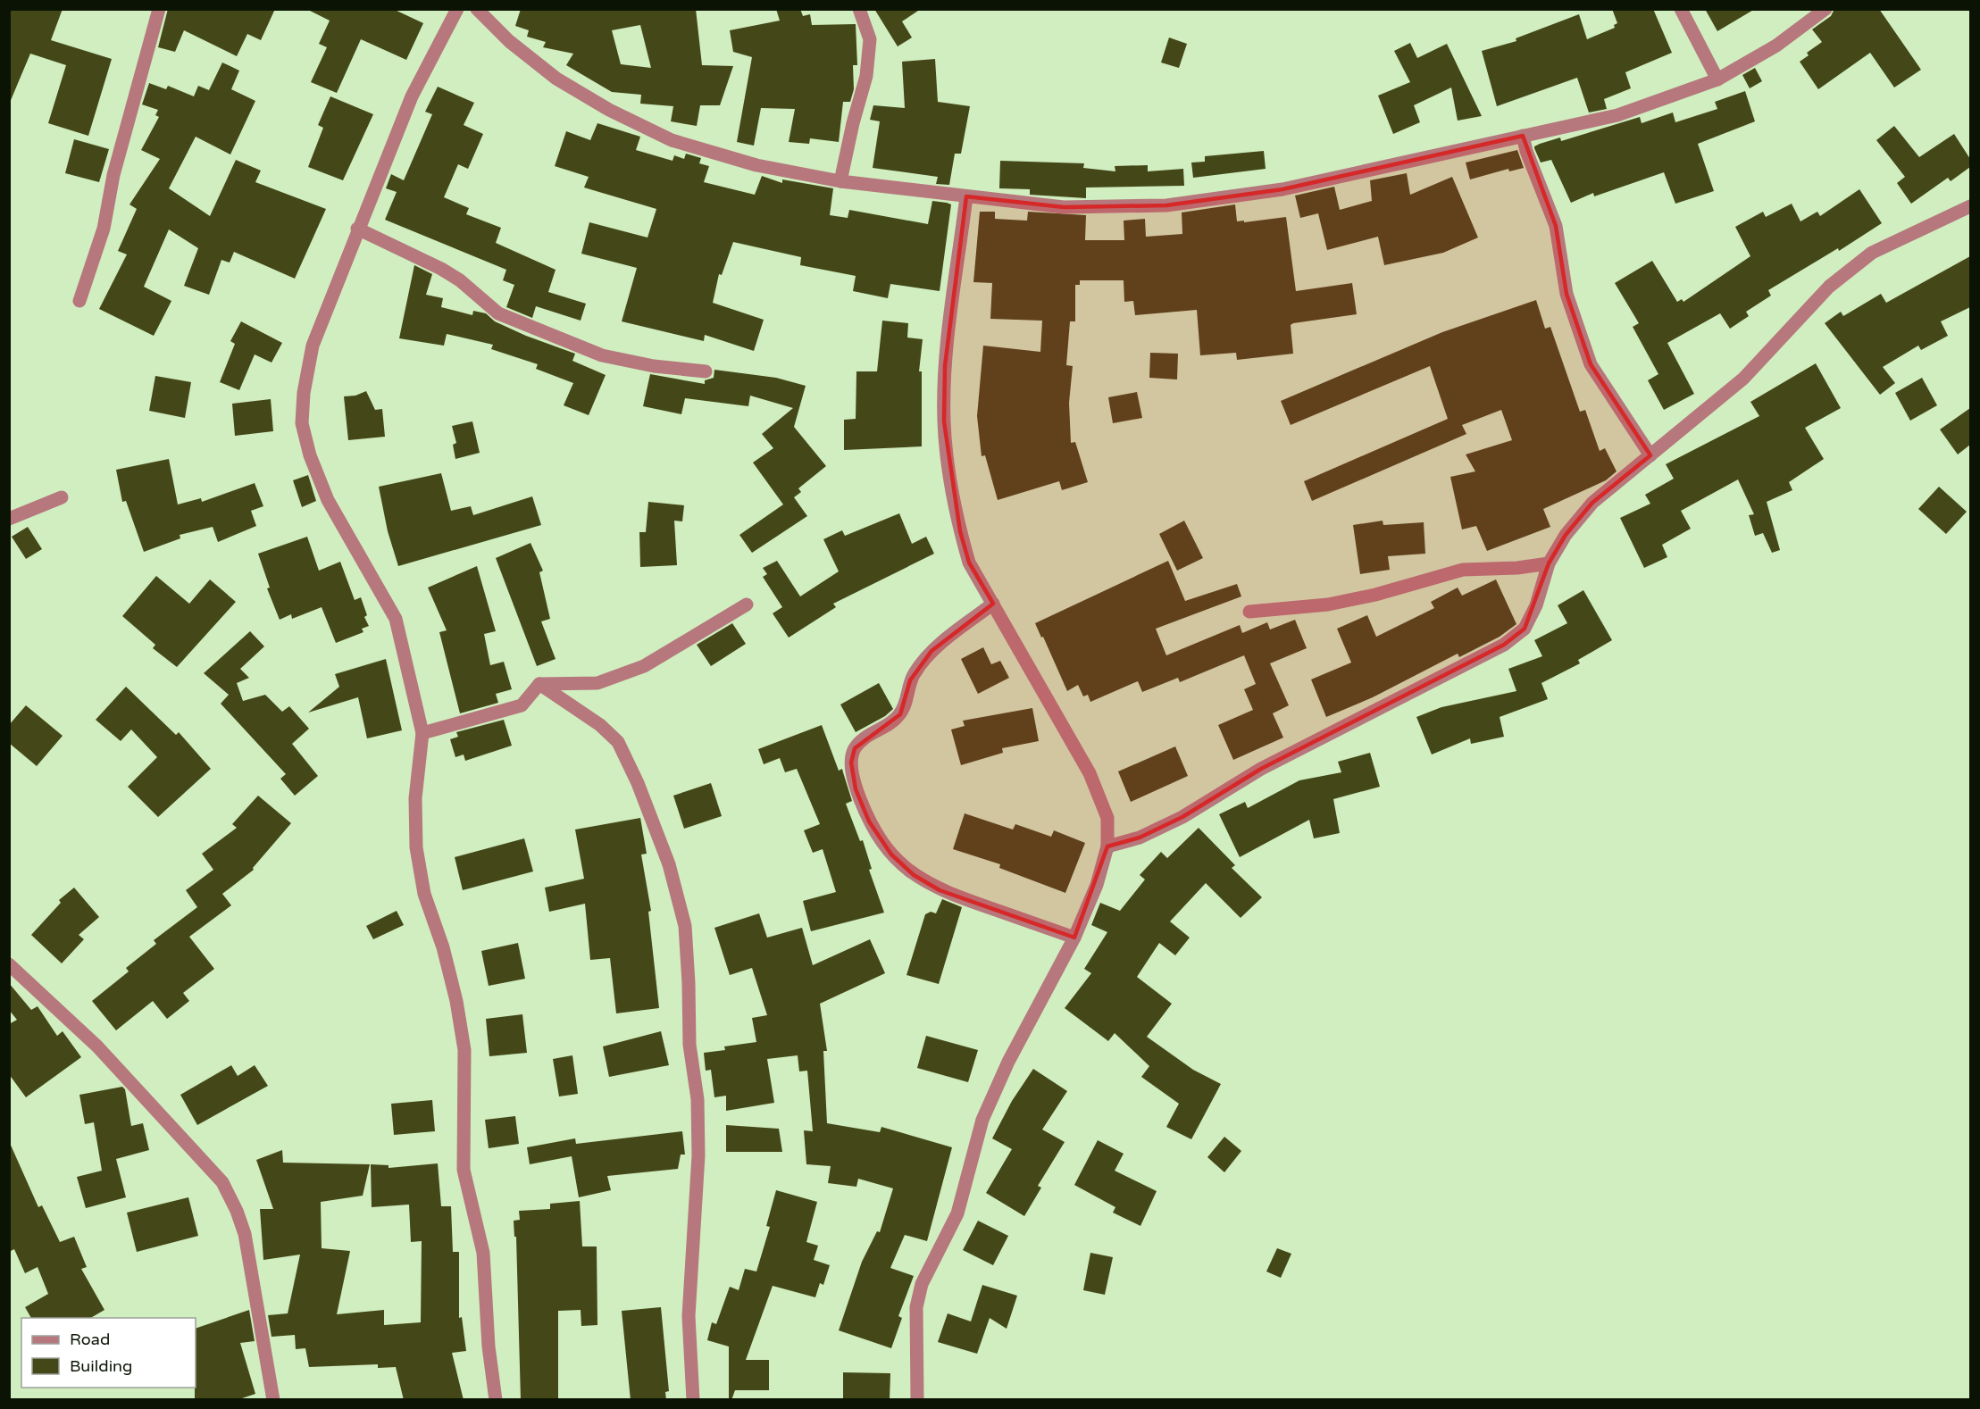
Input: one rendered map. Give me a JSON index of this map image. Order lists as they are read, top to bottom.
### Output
{
  "legend": ["Road", "Building"]
}
